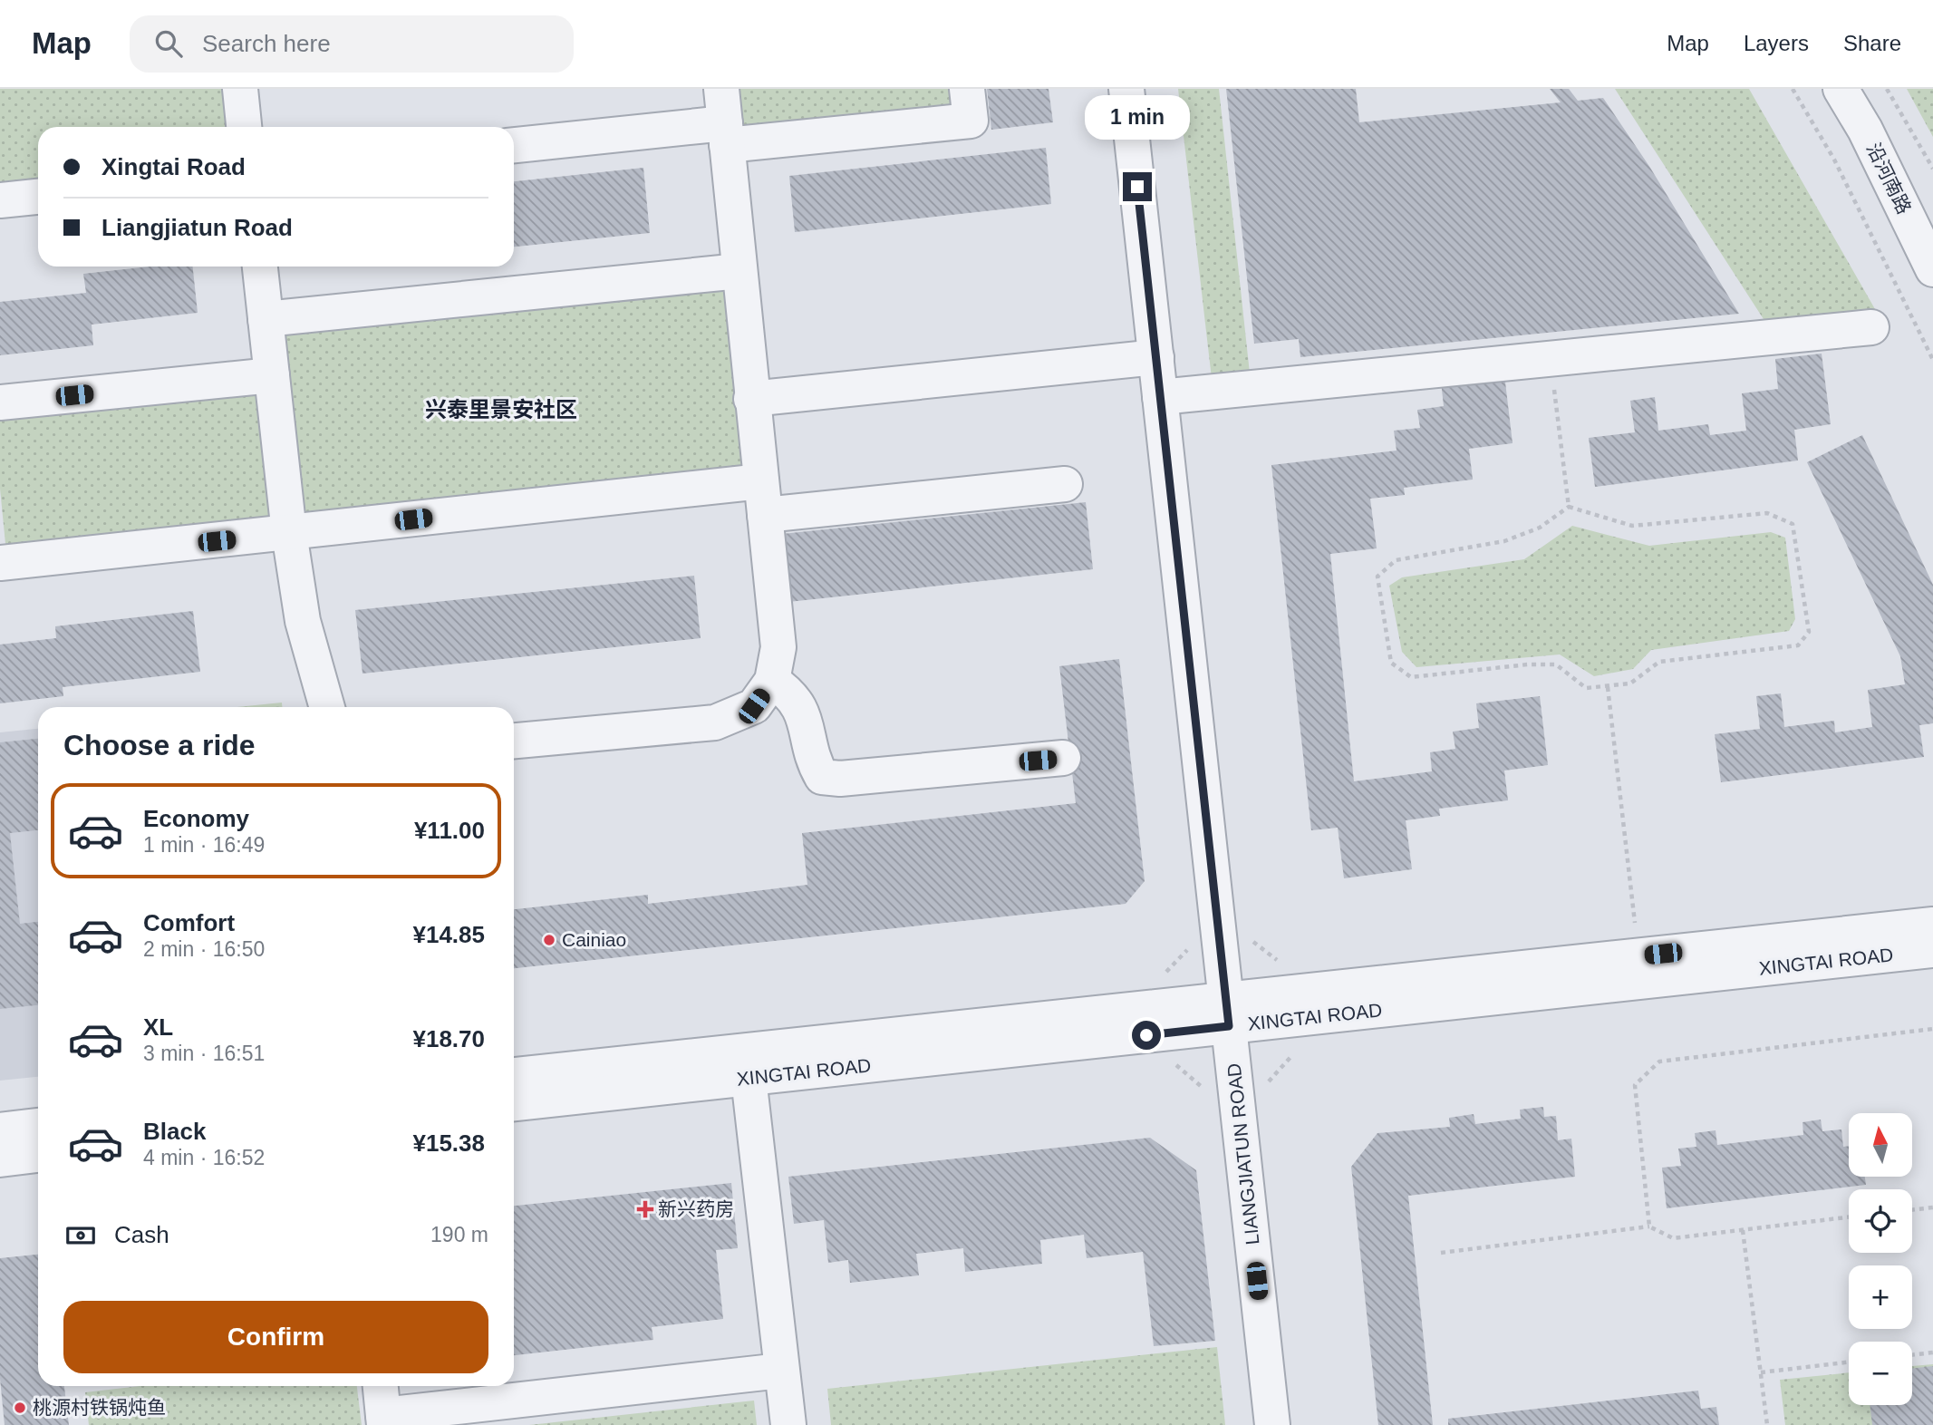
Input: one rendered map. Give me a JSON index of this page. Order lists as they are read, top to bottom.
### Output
{
  "streets": {
    "street": ["沿河南路", "XINGTAI ROAD", "LIANGJIATUN ROAD"]
  },
  "crossings": [
    ["XINGTAI ROAD", "LIANGJIATUN ROAD"]
  ],
  "districts": ["兴泰里景安社区"],
  "places": {
    "other": ["Cainiao", "桃源村铁锅炖鱼"],
    "health": ["新兴药房"]
  },
  "north": "top",
  "page": {
    "header": "Map",
    "search": "Search here",
    "nav": ["Map", "Layers", "Share"],
    "bubble": "1 min",
    "banner": ["Xingtai Road", "Liangjiatun Road"],
    "heading": "Choose a ride",
    "list": [
      {
        "name": "Economy",
        "note": "1 min · 16:49",
        "value": "¥11.00"
      },
      {
        "name": "Comfort",
        "note": "2 min · 16:50",
        "value": "¥14.85"
      },
      {
        "name": "XL",
        "note": "3 min · 16:51",
        "value": "¥18.70"
      },
      {
        "name": "Black",
        "note": "4 min · 16:52",
        "value": "¥15.38"
      }
    ],
    "map_buttons": ["+", "−"],
    "pay": ["Cash", "190 m"],
    "buttons": "Confirm"
  }
}
